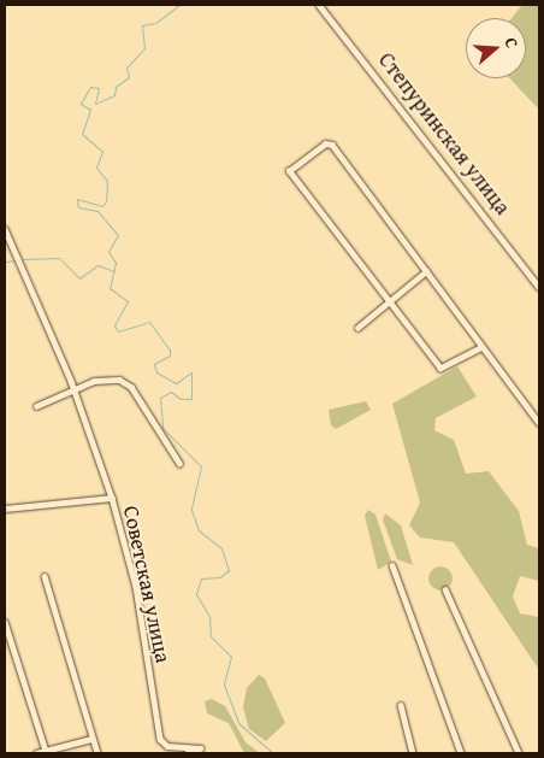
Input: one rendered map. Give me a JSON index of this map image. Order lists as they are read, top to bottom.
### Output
{
  "streets": {
    "street": ["Степуринская улица", "Советская улица"]
  },
  "north": "right"
}
